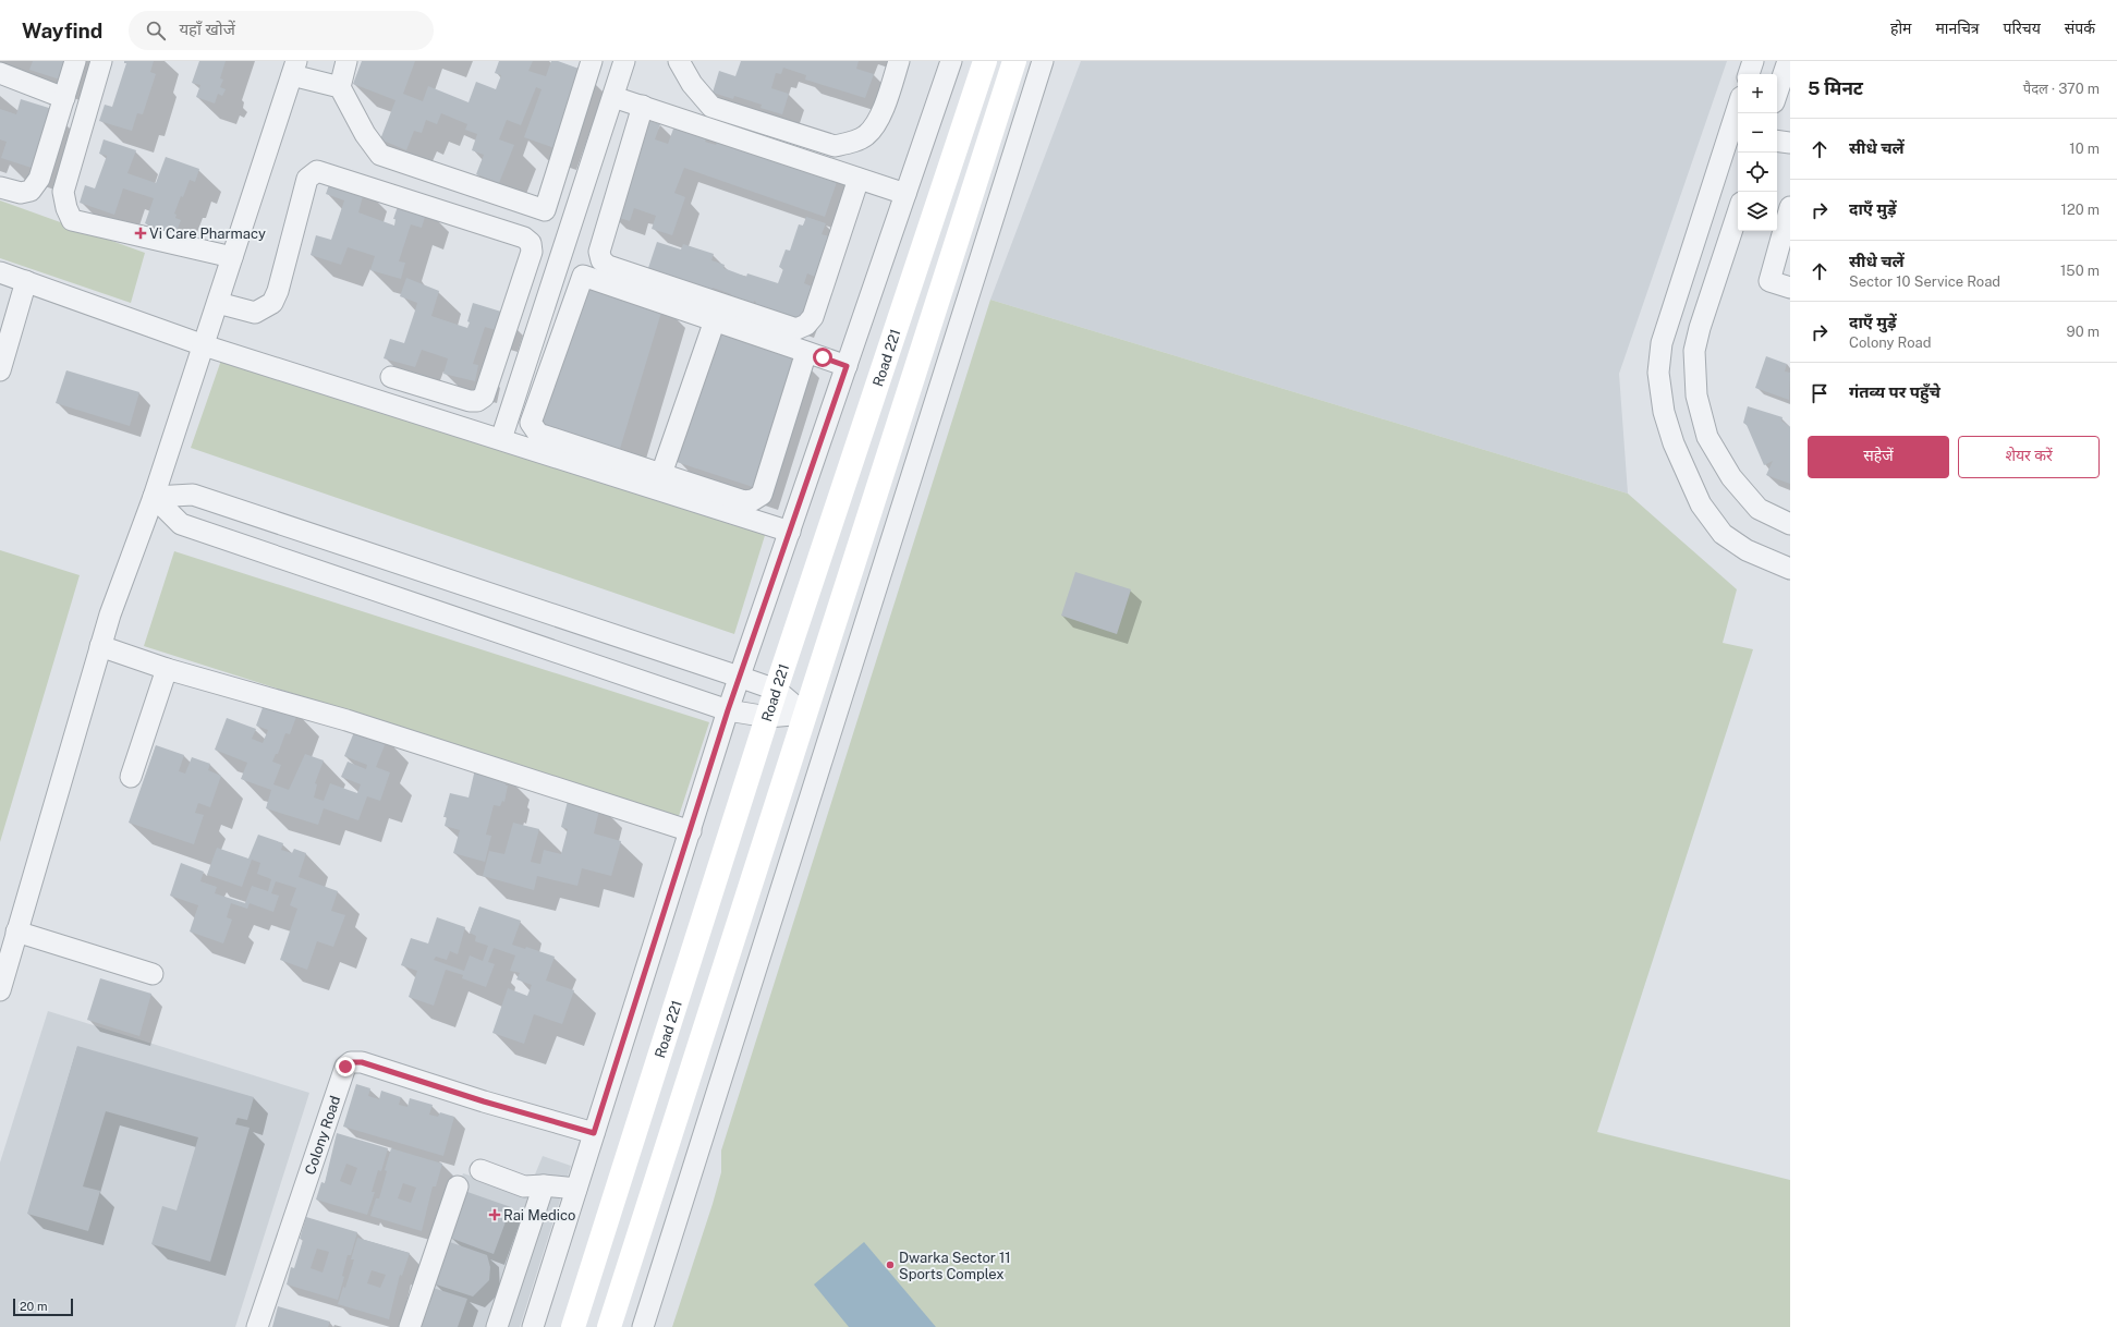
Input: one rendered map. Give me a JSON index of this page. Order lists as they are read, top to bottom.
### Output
{
  "streets": {
    "main road": ["Road 221"],
    "street": ["Colony Road"]
  },
  "places": {
    "health": ["Vi Care Pharmacy", "Rai Medico"],
    "other": ["Dwarka Sector 11 Sports Complex"]
  },
  "scale_bar": "20 m",
  "page": {
    "header": "Wayfind",
    "search": "यहाँ खोजें",
    "nav": [
      "होम",
      "मानचित्र",
      "परिचय",
      "संपर्क"
    ],
    "heading": ["5 मिनट", "पैदल · 370 m"],
    "map_buttons": ["+", "−"],
    "list": [
      ["सीधे चलें", "10 m"],
      ["दाएँ मुड़ें", "120 m"],
      ["सीधे चलें", "Sector 10 Service Road", "150 m"],
      ["दाएँ मुड़ें", "Colony Road", "90 m"],
      "गंतव्य पर पहुँचे"
    ],
    "buttons": ["सहेजें", "शेयर करें"],
    "scale": "20 m"
  }
}
